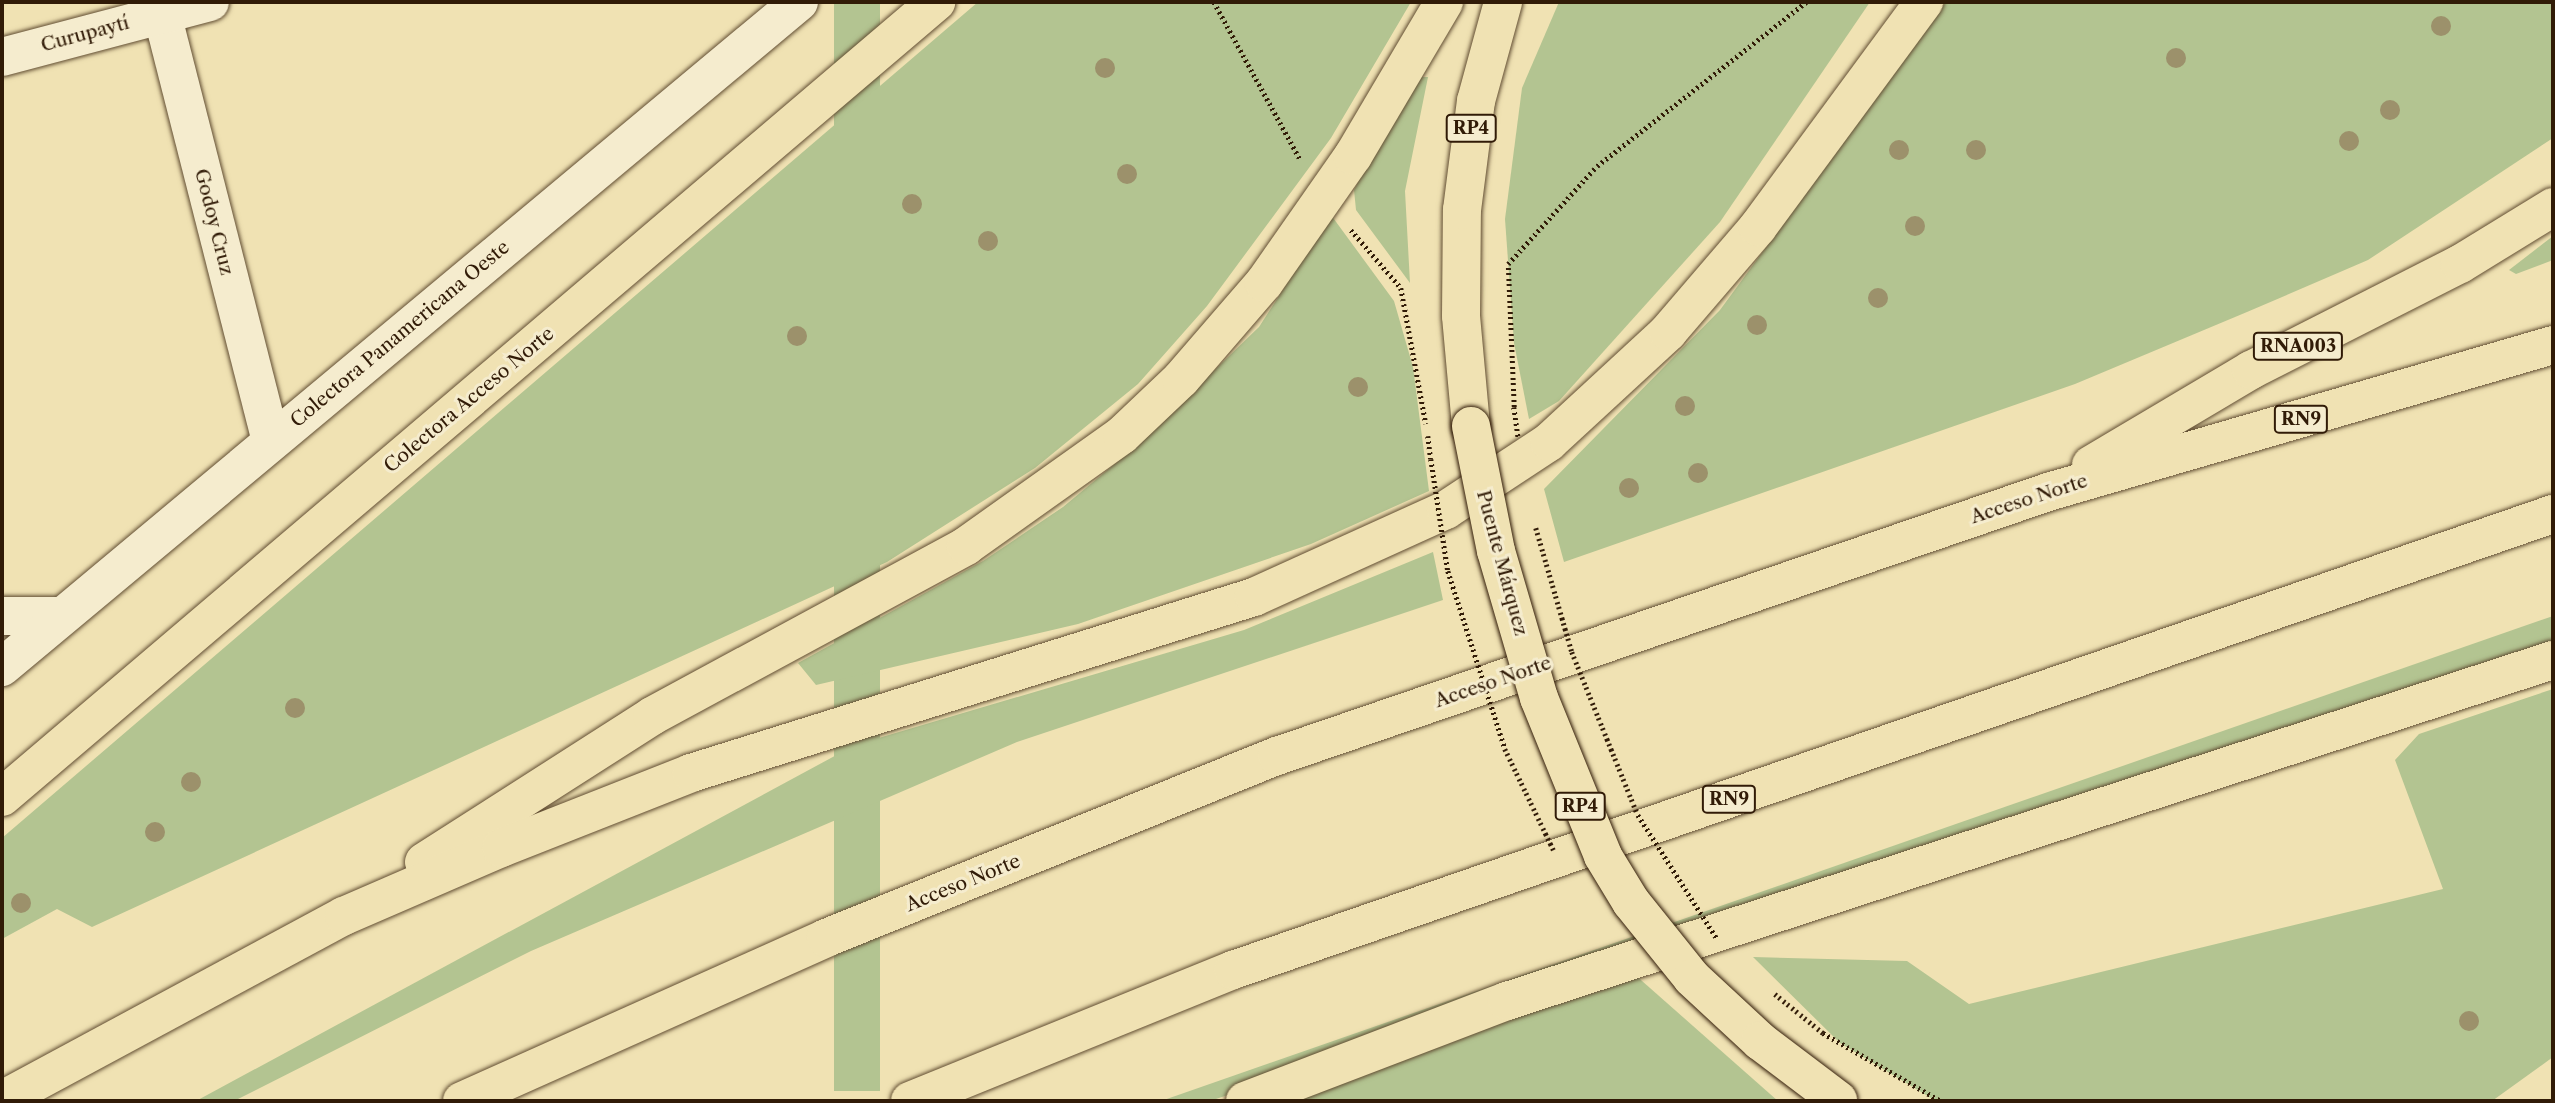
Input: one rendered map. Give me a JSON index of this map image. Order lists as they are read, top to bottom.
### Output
{
  "streets": {
    "main road": [
      "RP4",
      "RNA003",
      "Colectora Acceso Norte",
      "RN9",
      "Acceso Norte",
      "Puente Márquez"
    ],
    "street": ["Curupaytí", "Godoy Cruz", "Colectora Panamericana Oeste"]
  },
  "crossings": [
    ["Curupaytí", "Godoy Cruz"],
    ["Godoy Cruz", "Colectora Panamericana Oeste"],
    ["RNA003", "Acceso Norte"]
  ]
}
